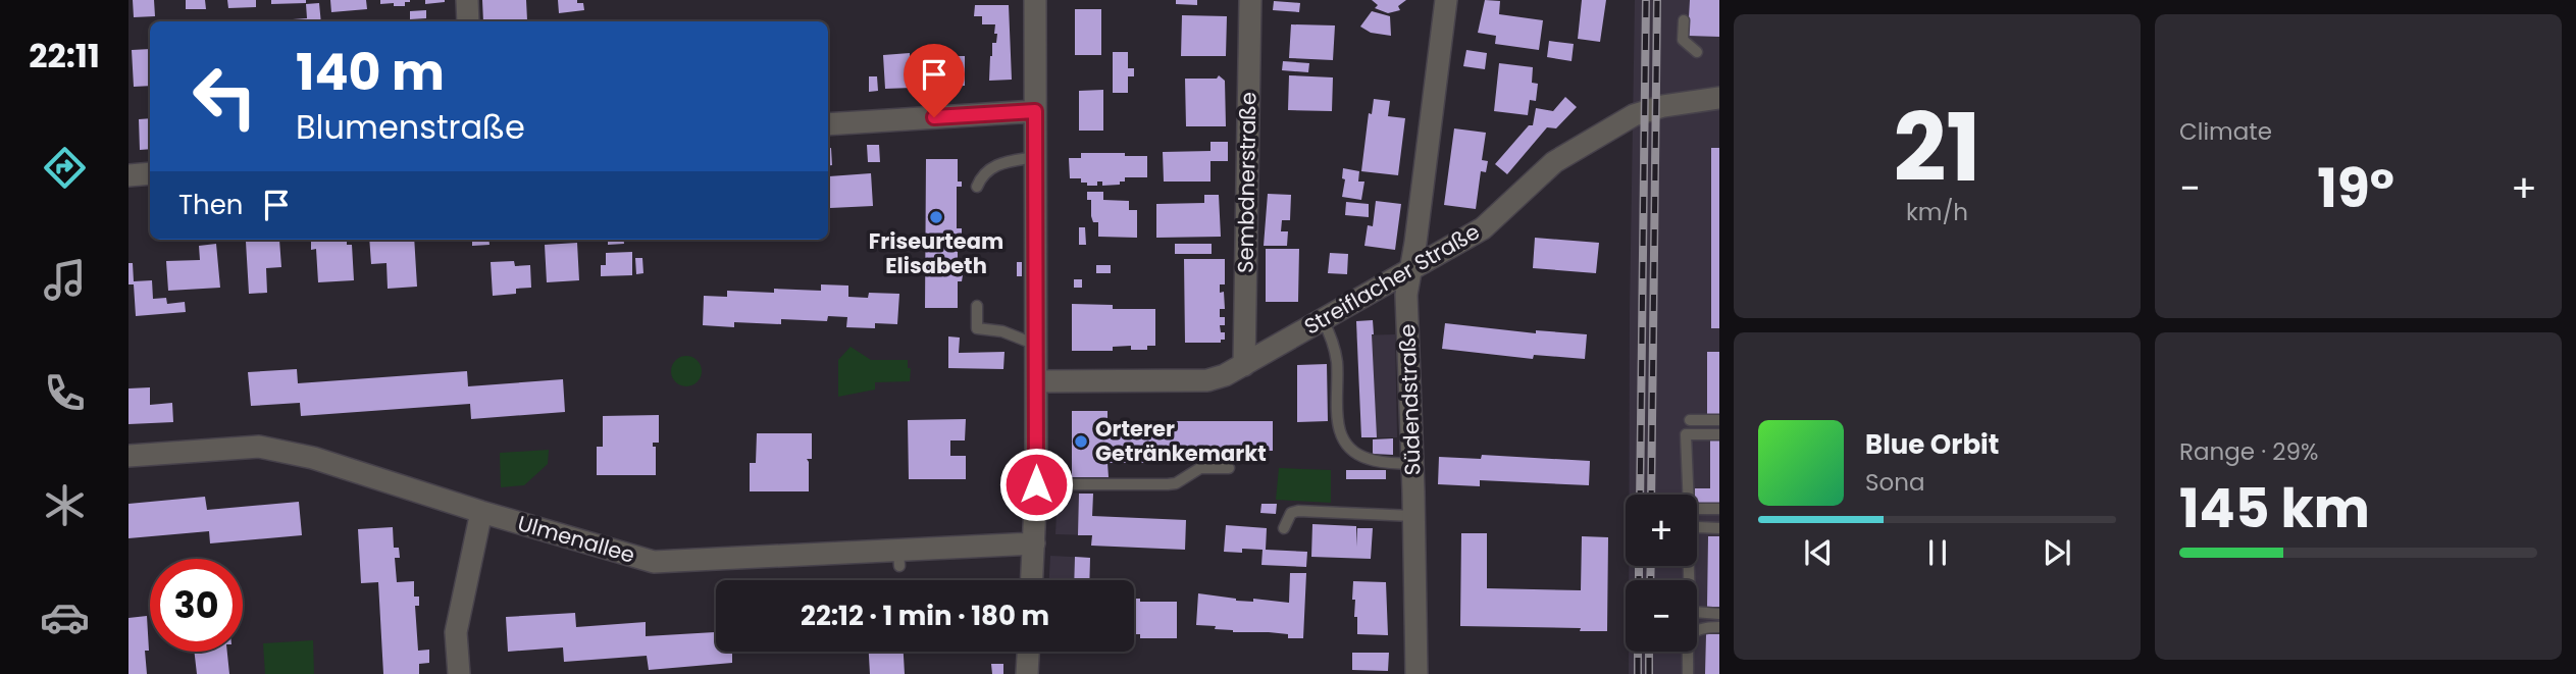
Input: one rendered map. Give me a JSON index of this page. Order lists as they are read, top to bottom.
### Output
{
  "streets": {
    "street": [
      "Sembdnerstraße",
      "Streiflacher Straße",
      "Südendstraße",
      "Ulmenallee"
    ]
  },
  "crossings": [
    ["Sembdnerstraße", "Streiflacher Straße"],
    ["Streiflacher Straße", "Südendstraße"]
  ],
  "places": ["Friseurteam Elisabeth", "Orterer Getränkemarkt"],
  "page": {
    "tabs": "22:11",
    "tile": [
      ["21", "km/h"],
      "Climate",
      ["Range · 29%", "145 km"]
    ],
    "turn": ["140 m", "Blumenstraße"],
    "heat": ["−", "19°", "+"],
    "then": "Then",
    "song": ["Blue Orbit", "Sona"],
    "map_buttons": ["+", "−"],
    "limit": "30",
    "trip": "22:12 · 1 min · 180 m"
  }
}
